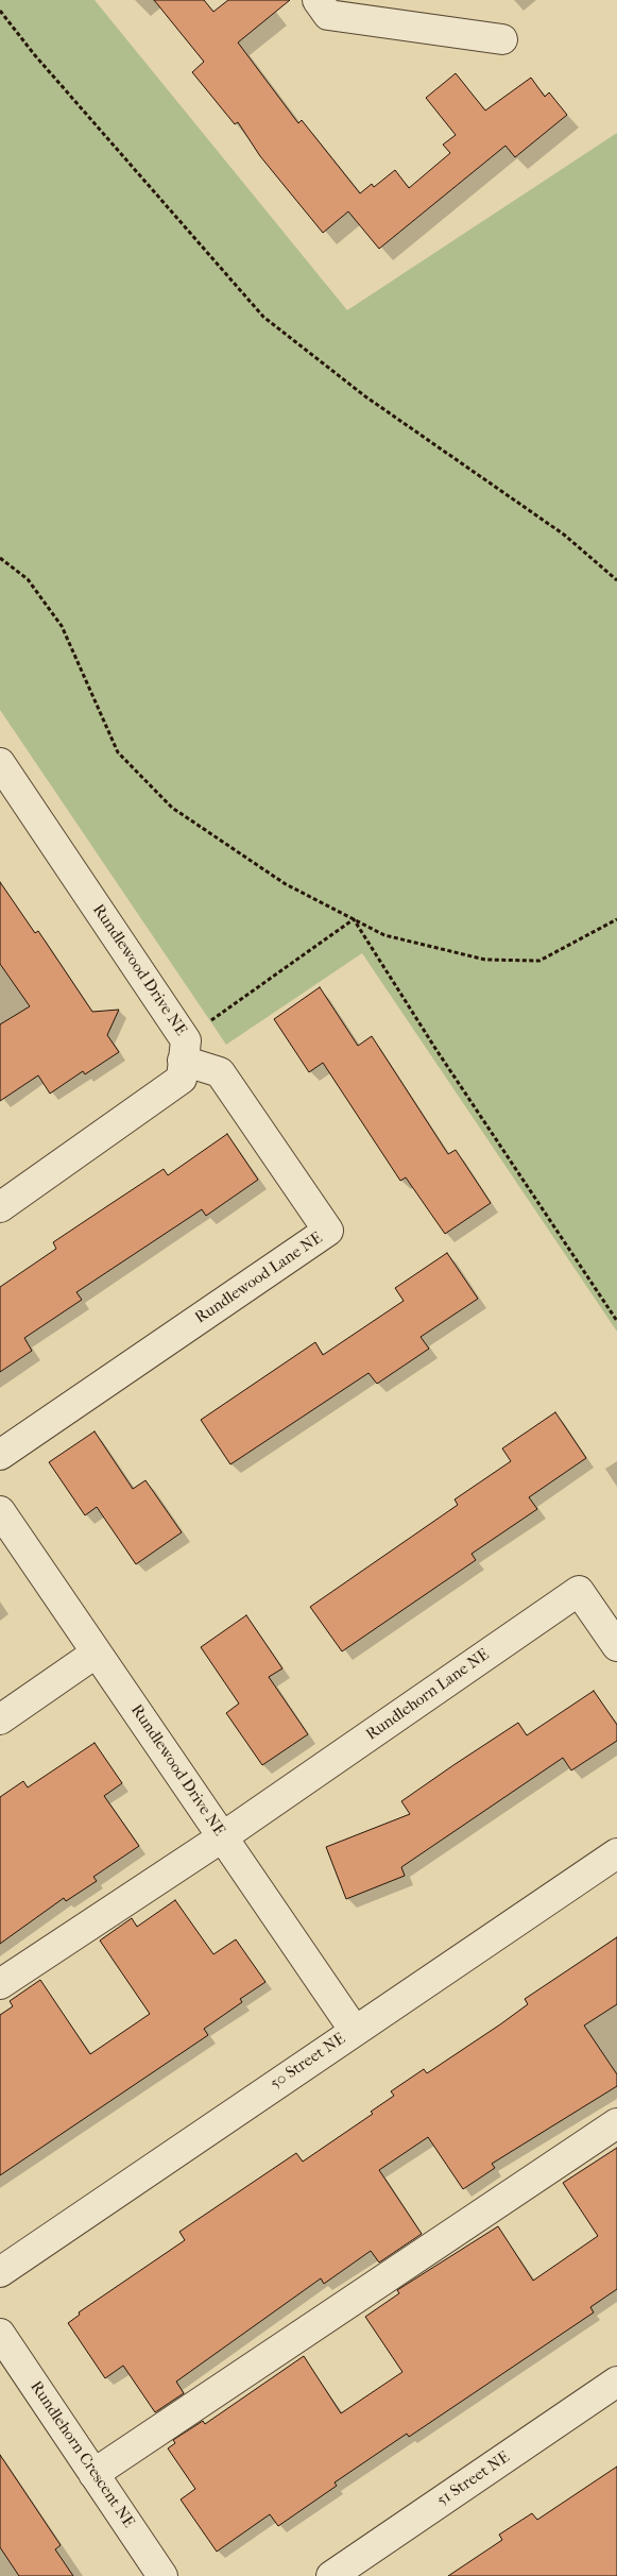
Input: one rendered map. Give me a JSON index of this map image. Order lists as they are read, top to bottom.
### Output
{
  "streets": {
    "street": [
      "Rundlewood Drive NE",
      "Rundlewood Lane NE",
      "Rundlehorn Lane NE",
      "50 Street NE",
      "Rundlehorn Crescent NE",
      "51 Street NE"
    ]
  },
  "crossings": [
    ["Rundlewood Drive NE", "Rundlewood Lane NE"],
    ["Rundlewood Drive NE", "Rundlehorn Lane NE"],
    ["Rundlewood Drive NE", "50 Street NE"]
  ]
}
